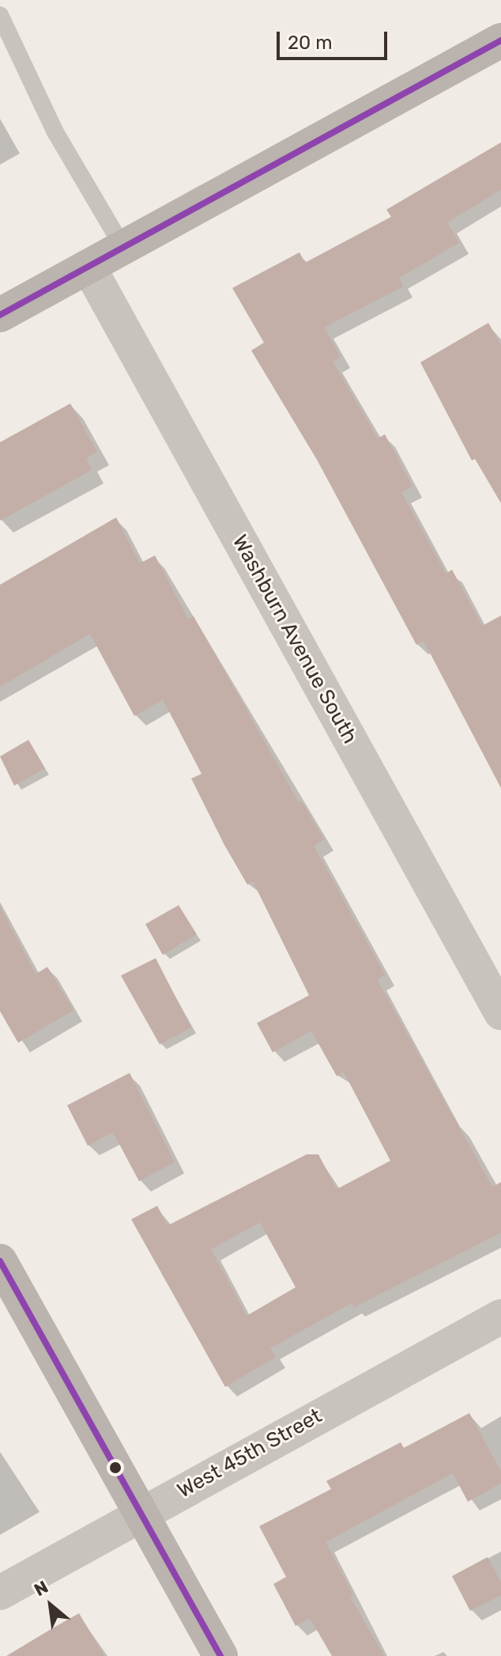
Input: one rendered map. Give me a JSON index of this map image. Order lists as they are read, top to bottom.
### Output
{
  "streets": {
    "street": ["Washburn Avenue South", "West 45th Street"]
  },
  "scale_bar": "20 m",
  "north": "top left"
}
